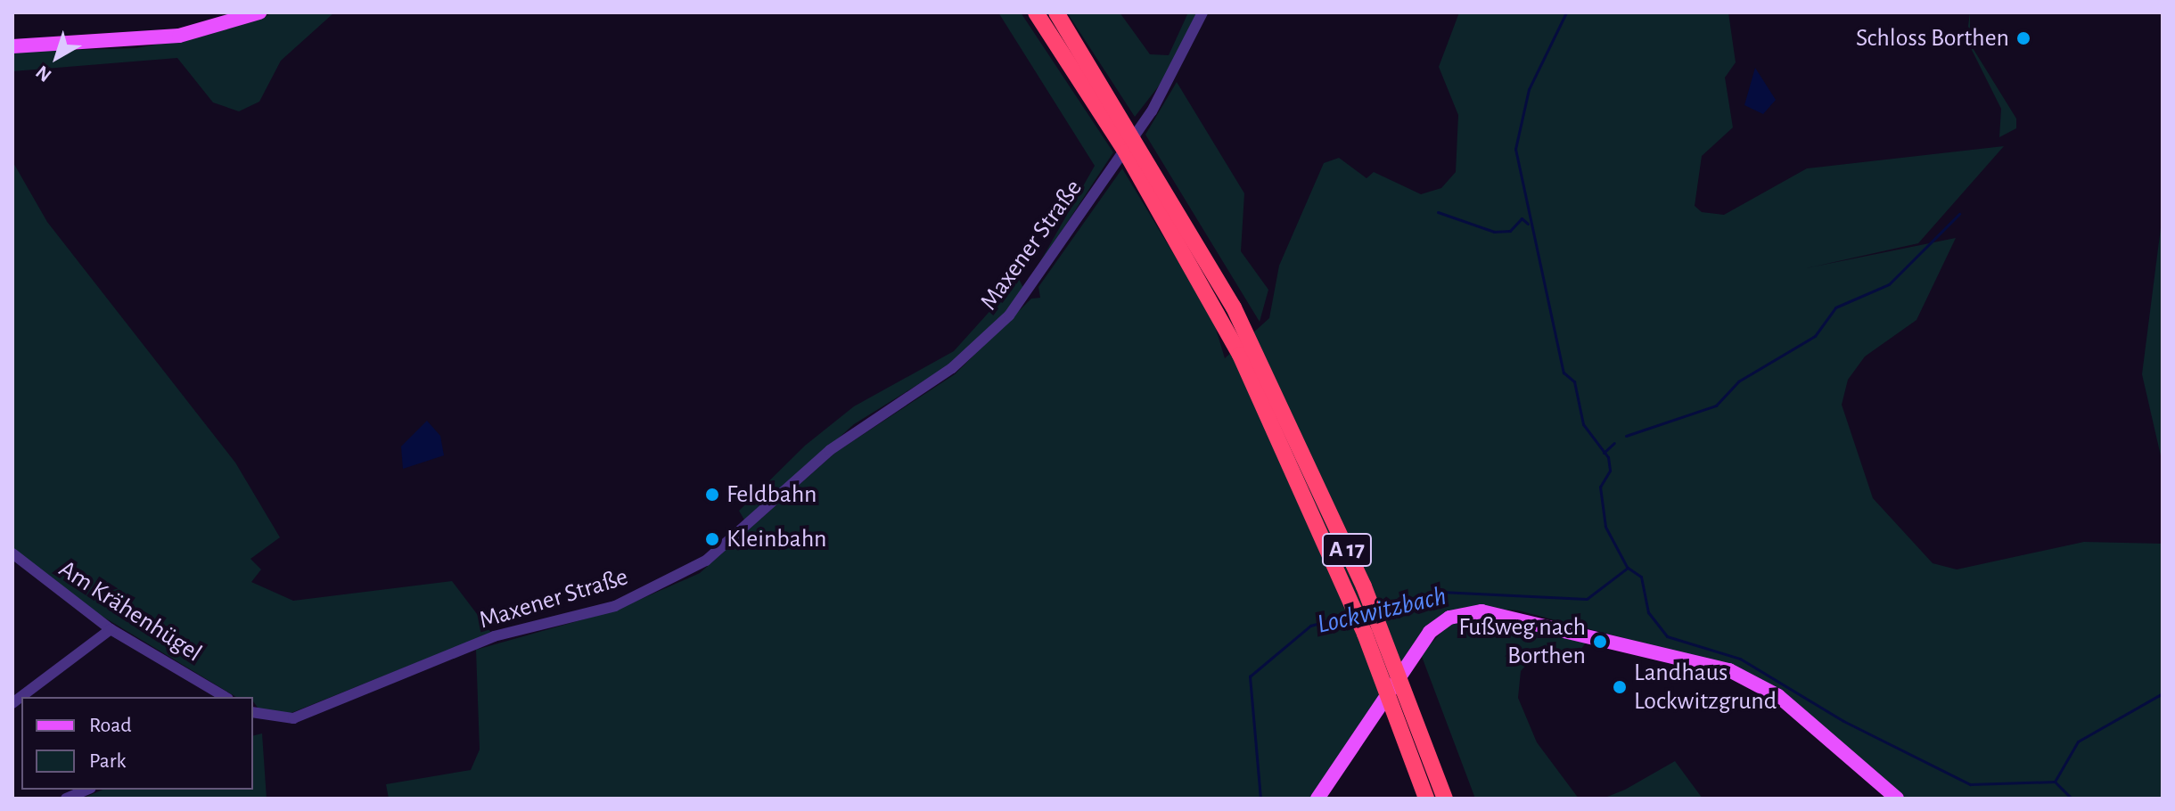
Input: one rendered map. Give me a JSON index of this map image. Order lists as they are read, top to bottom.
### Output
{
  "streets": {
    "highway": ["A 17"],
    "street": ["Maxener Straße", "Am Krähenhügel"]
  },
  "water": ["Lockwitzbach"],
  "places": [
    "Schloss Borthen",
    "Feldbahn",
    "Kleinbahn",
    "Fußweg nach Borthen",
    "Landhaus Lockwitzgrund"
  ],
  "legend": ["Road", "Park"],
  "north": "bottom left"
}
